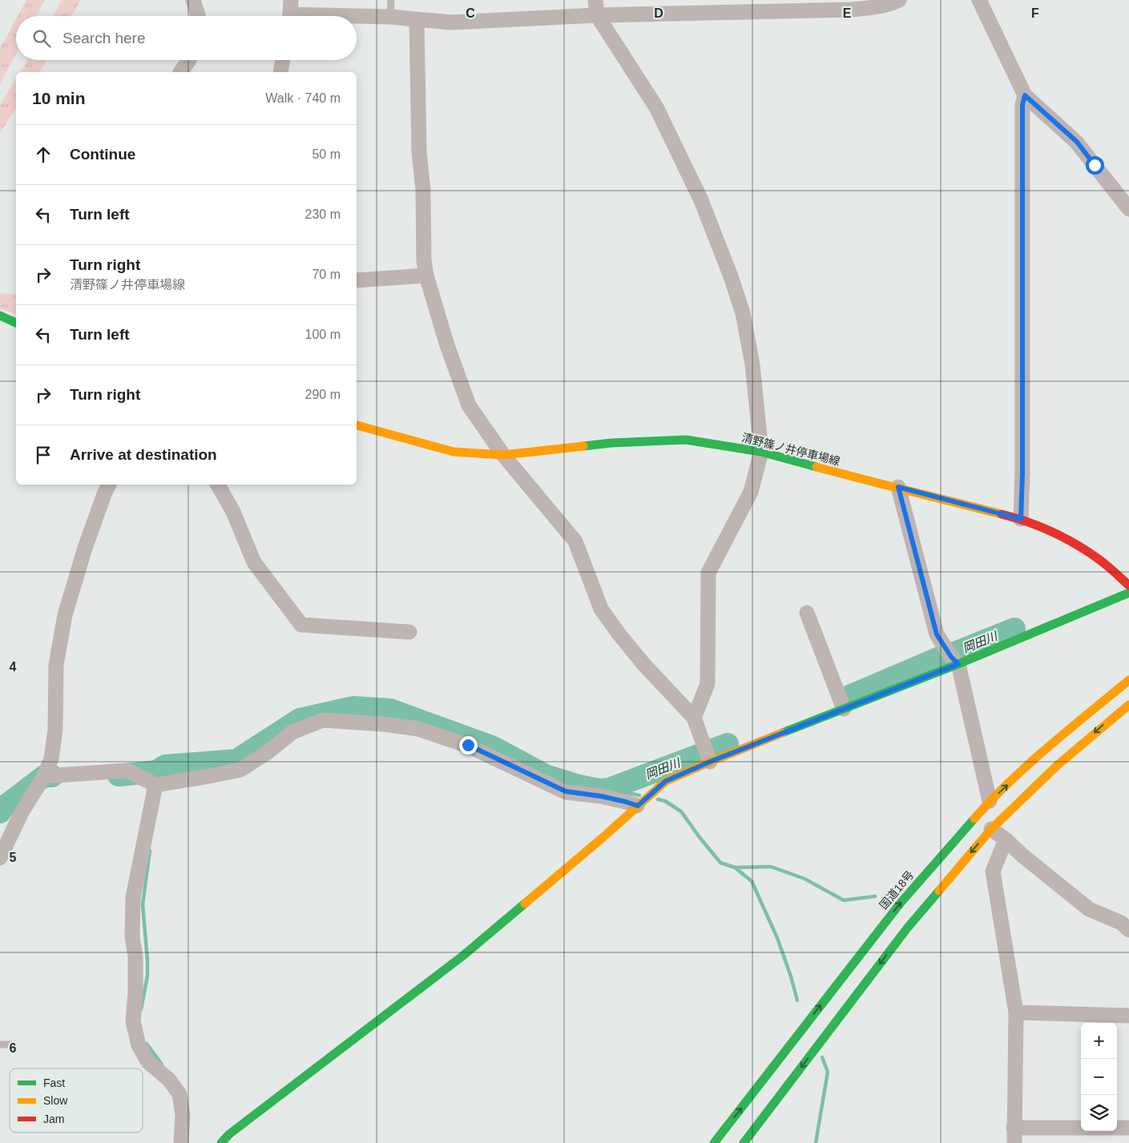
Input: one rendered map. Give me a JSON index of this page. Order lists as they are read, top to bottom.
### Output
{
  "streets": {
    "main road": ["清野篠ノ井停車場線", "国道18号"]
  },
  "water": ["岡田川"],
  "legend": ["Fast", "Slow", "Jam"],
  "page": {
    "search": "Search here",
    "heading": ["10 min", "Walk · 740 m"],
    "list": [
      ["Continue", "50 m"],
      ["Turn left", "230 m"],
      ["Turn right", "清野篠ノ井停車場線", "70 m"],
      ["Turn left", "100 m"],
      ["Turn right", "290 m"],
      "Arrive at destination"
    ],
    "map_buttons": ["+", "−"]
  },
  "grid": {
    "columns": [
      "C",
      "D",
      "E",
      "F"
    ],
    "rows": ["4", "5", "6"]
  }
}
